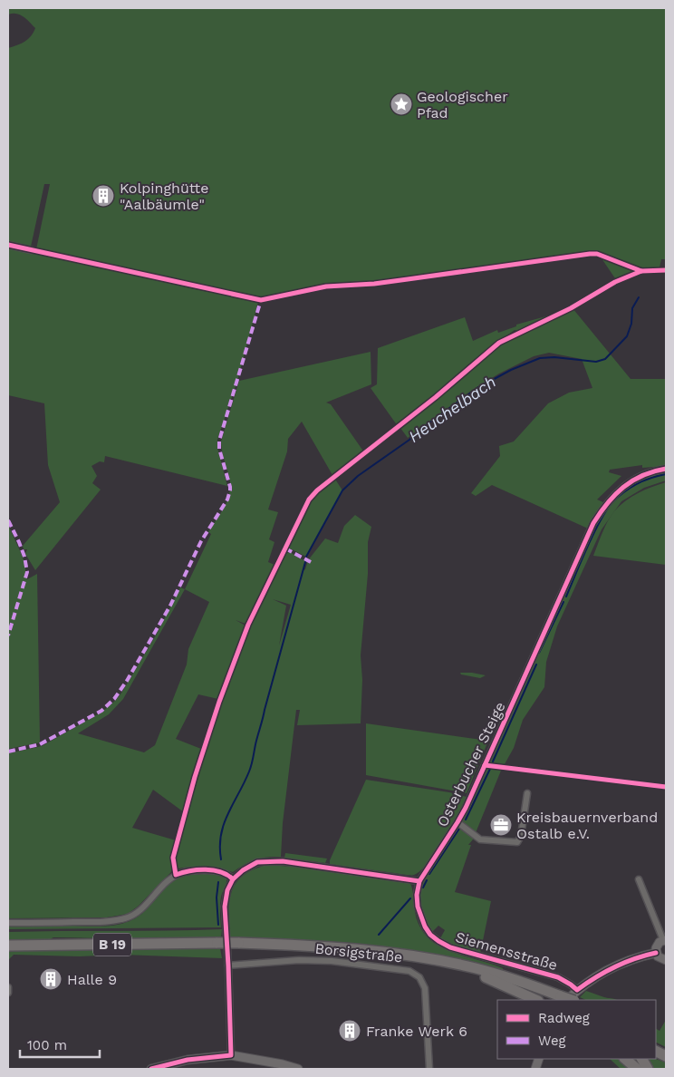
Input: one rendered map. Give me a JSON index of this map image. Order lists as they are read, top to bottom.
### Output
{
  "streets": {
    "highway": ["B 19"],
    "street": ["Osterbucher Steige", "Siemensstraße", "Borsigstraße"]
  },
  "crossings": [
    ["Osterbucher Steige", "Siemensstraße"]
  ],
  "water": ["Heuchelbach"],
  "places": {
    "place": ["Geologischer Pfad"],
    "building": ["Kolpinghütte \"Aalbäumle\"", "Halle 9", "Franke Werk 6"],
    "office": ["Kreisbauernverband Ostalb e.V."]
  },
  "legend": ["Radweg", "Weg"],
  "scale_bar": "100 m"
}
